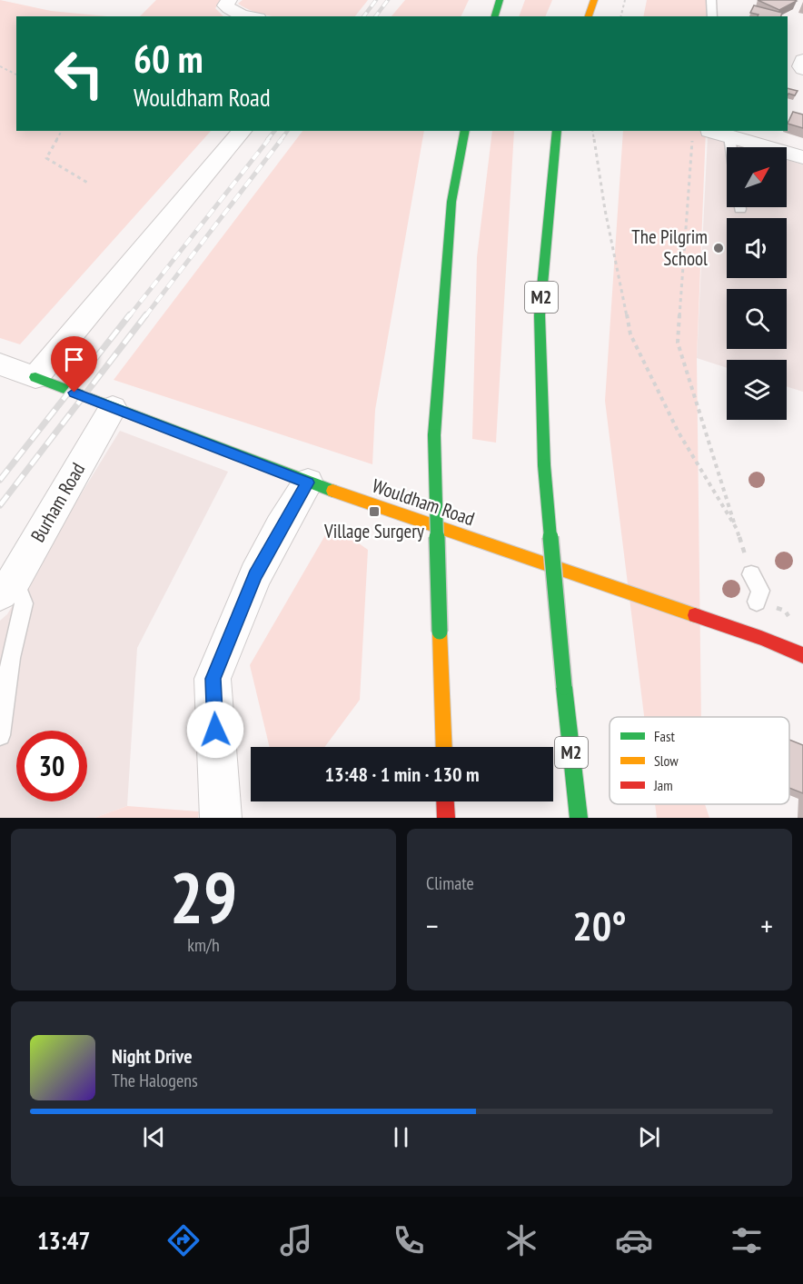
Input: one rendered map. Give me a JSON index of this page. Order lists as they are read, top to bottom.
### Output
{
  "streets": {
    "main road": ["M2", "Wouldham Road"],
    "street": ["Burham Road"]
  },
  "crossings": [
    ["Burham Road", "Wouldham Road"]
  ],
  "places": {
    "other": ["The Pilgrim School"],
    "transit": ["Village Surgery"]
  },
  "legend": ["Fast", "Slow", "Jam"],
  "north": "top right",
  "page": {
    "turn": ["60 m", "Wouldham Road"],
    "limit": "30",
    "trip": "13:48 · 1 min · 130 m",
    "tile": [
      ["29", "km/h"],
      "Climate"
    ],
    "heat": ["−", "20°", "+"],
    "song": ["Night Drive", "The Halogens"],
    "tabs": "13:47"
  }
}
